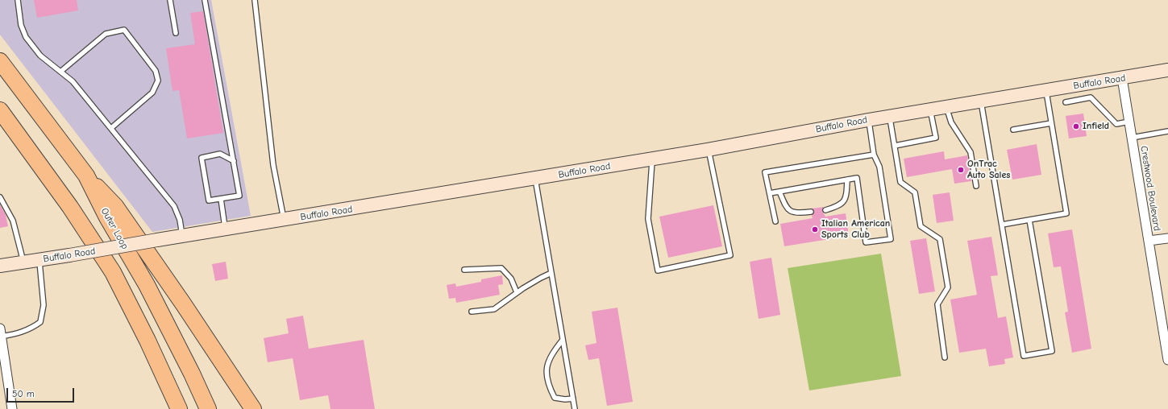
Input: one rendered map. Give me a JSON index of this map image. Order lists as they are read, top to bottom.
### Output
{
  "streets": {
    "highway": ["Outer Loop"],
    "main road": ["Buffalo Road"],
    "street": ["Crestwood Boulevard"]
  },
  "crossings": [
    ["Buffalo Road", "Crestwood Boulevard"]
  ],
  "places": ["Infield", "OnTrac Auto Sales", "Italian American Sports Club"],
  "scale_bar": "50 m"
}
